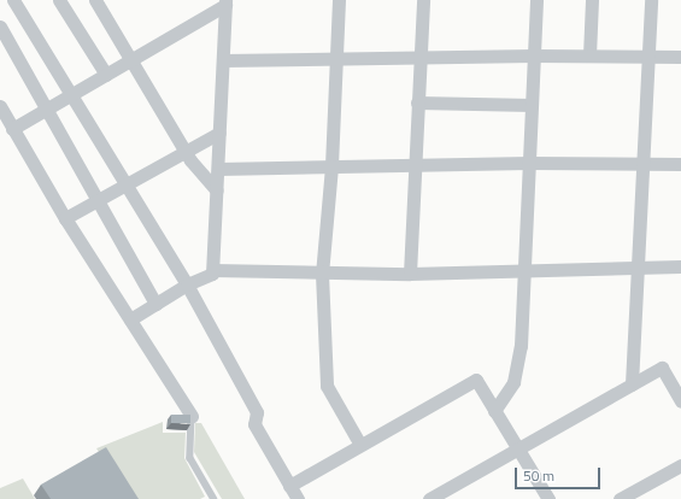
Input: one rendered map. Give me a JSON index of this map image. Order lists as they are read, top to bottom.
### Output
{
  "scale_bar": "50 m"
}
